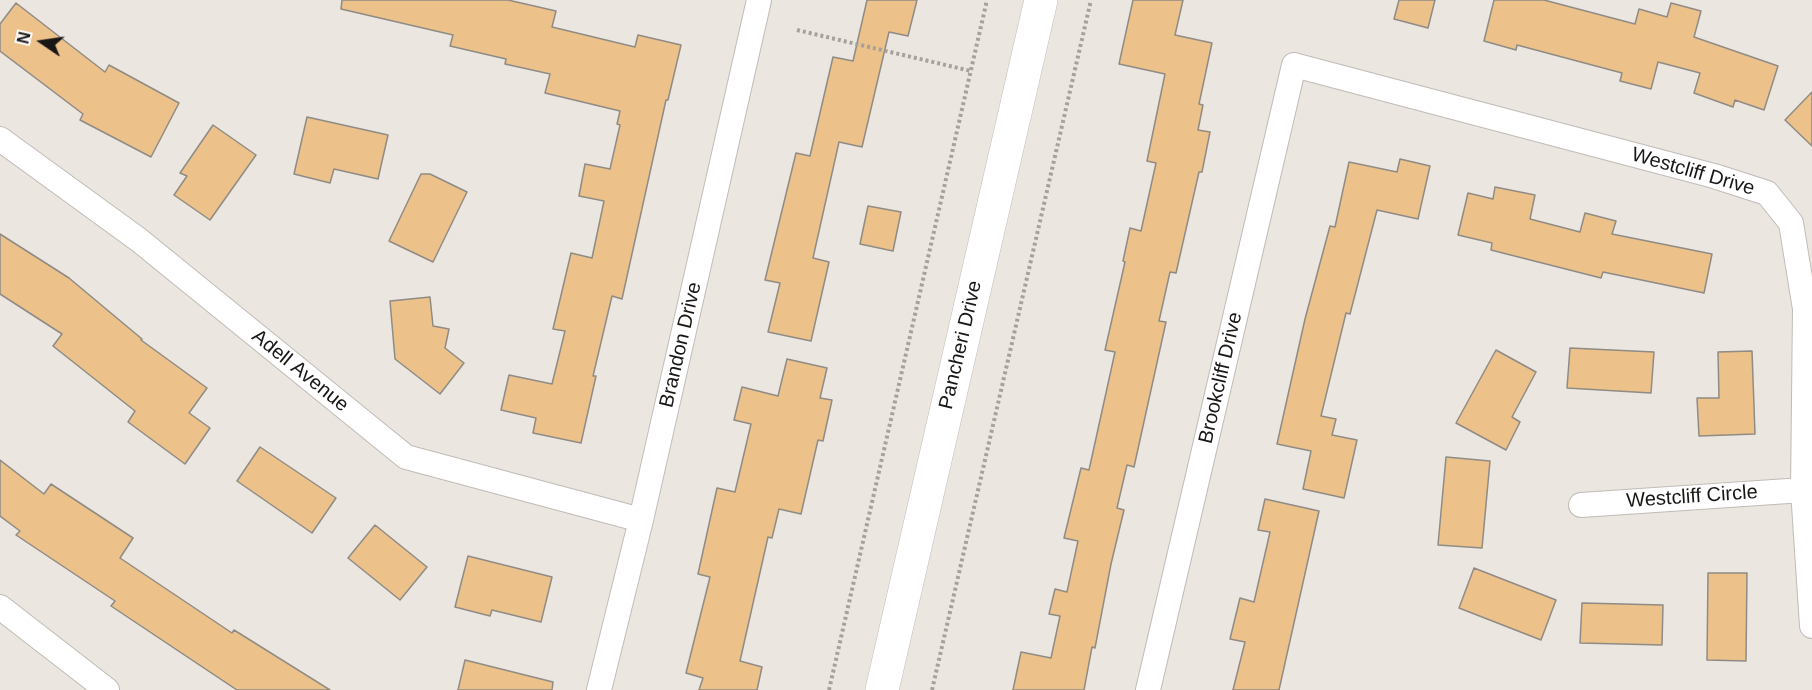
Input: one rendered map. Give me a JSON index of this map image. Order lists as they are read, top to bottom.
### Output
{
  "streets": {
    "street": [
      "Westcliff Drive",
      "Brandon Drive",
      "Pancheri Drive",
      "Adell Avenue",
      "Brookcliff Drive",
      "Westcliff Circle"
    ]
  },
  "crossings": [
    ["Westcliff Drive", "Brookcliff Drive"],
    ["Westcliff Drive", "Westcliff Circle"],
    ["Brandon Drive", "Adell Avenue"]
  ],
  "north": "left"
}
